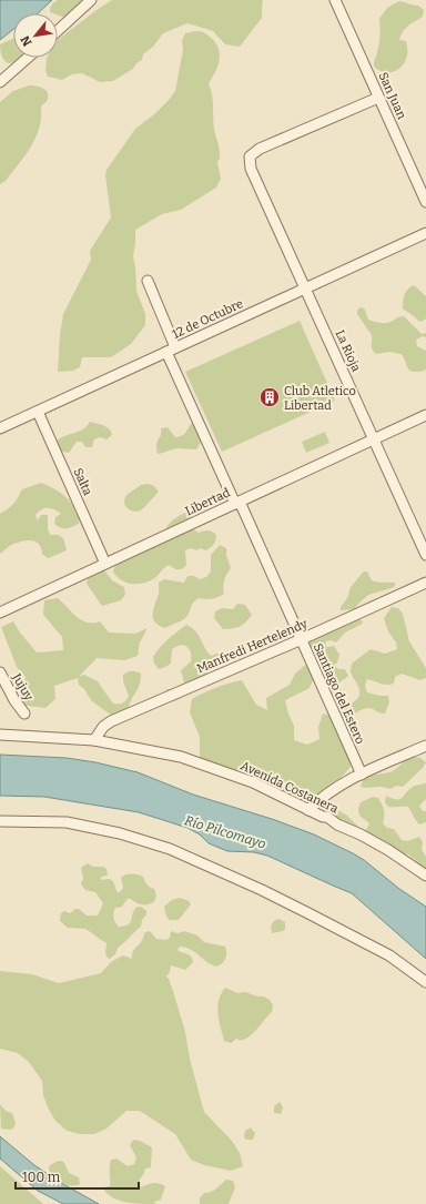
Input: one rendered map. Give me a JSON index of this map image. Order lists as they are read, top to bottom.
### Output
{
  "streets": {
    "street": [
      "San Juan",
      "12 de Octubre",
      "La Rioja",
      "Salta",
      "Libertad",
      "Manfredi Hertelendy",
      "Jujuy",
      "Santiago del Estero",
      "Avenida Costanera"
    ]
  },
  "crossings": [
    ["San Juan", "La Rioja"],
    ["12 de Octubre", "La Rioja"],
    ["12 de Octubre", "Salta"],
    ["12 de Octubre", "Santiago del Estero"],
    ["La Rioja", "Libertad"],
    ["Salta", "Libertad"],
    ["Libertad", "Santiago del Estero"],
    ["Manfredi Hertelendy", "Santiago del Estero"],
    ["Manfredi Hertelendy", "Avenida Costanera"]
  ],
  "water": ["Río Pilcomayo"],
  "places": {
    "building": ["Club Atletico Libertad"]
  },
  "scale_bar": "100 m",
  "north": "bottom left"
}
